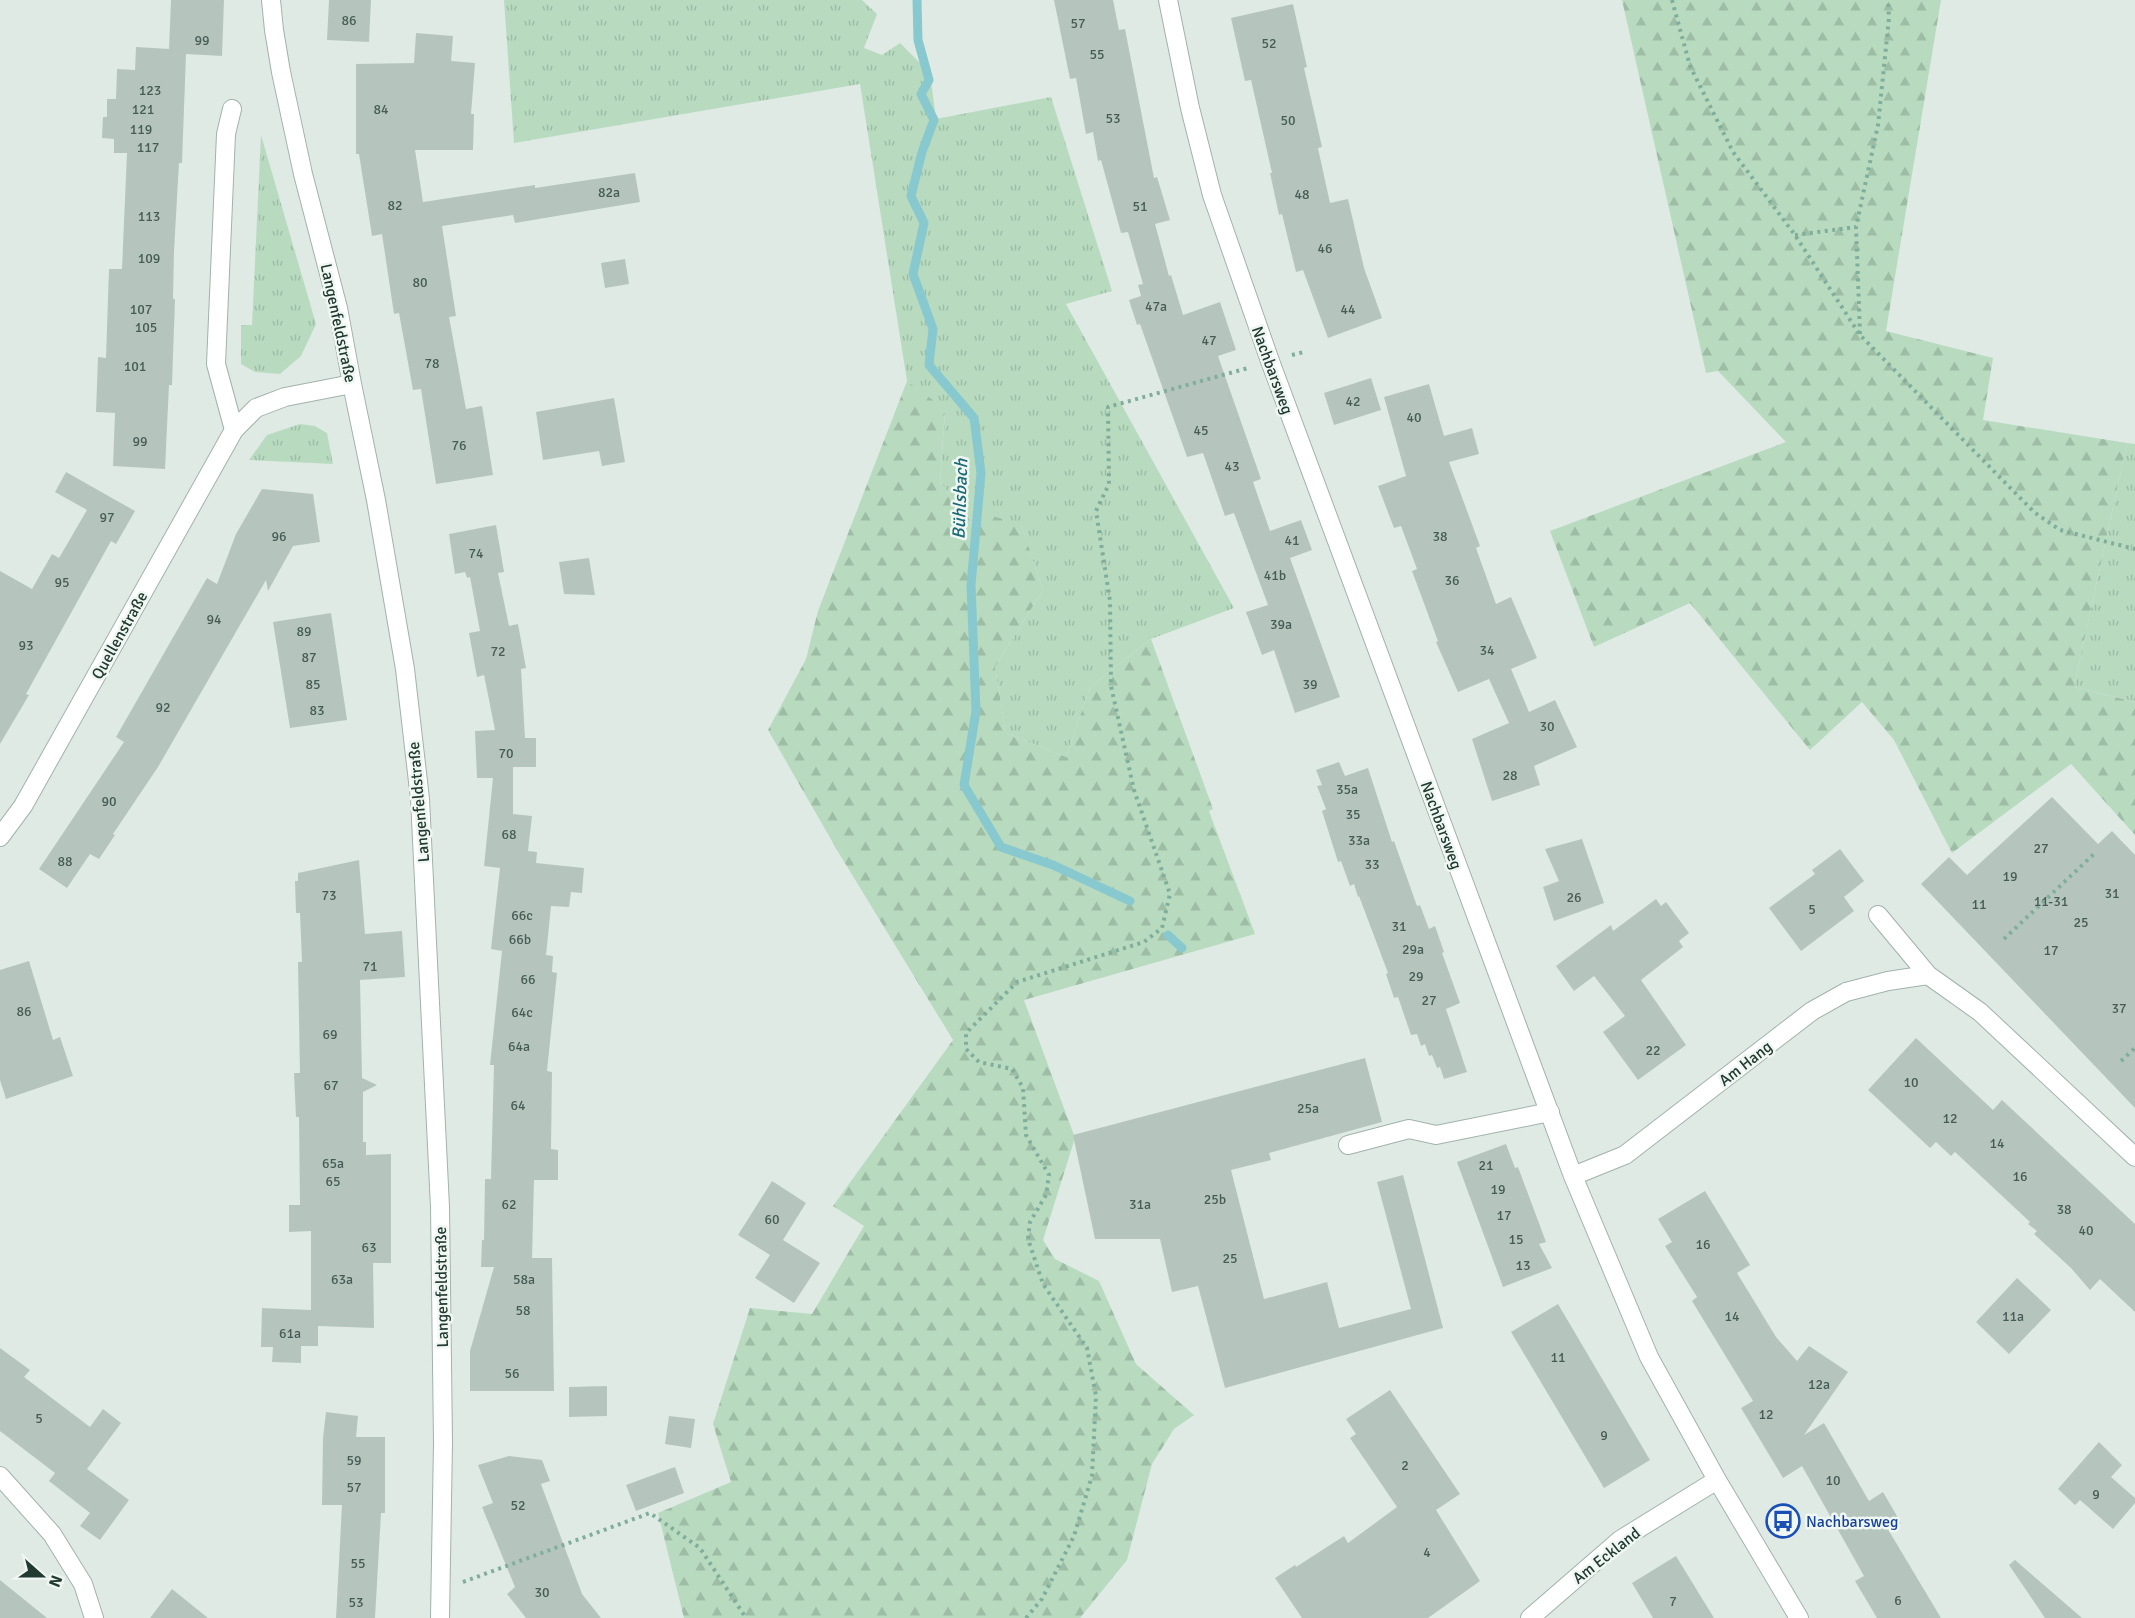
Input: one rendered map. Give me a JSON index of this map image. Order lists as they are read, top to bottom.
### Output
{
  "streets": {
    "street": [
      "Langenfeldstraße",
      "Nachbarsweg",
      "Quellenstraße",
      "Am Hang",
      "Am Eckland"
    ]
  },
  "crossings": [
    ["Langenfeldstraße", "Quellenstraße"],
    ["Nachbarsweg", "Am Hang"],
    ["Nachbarsweg", "Am Eckland"]
  ],
  "water": ["Bühlsbach"],
  "places": {
    "bus stop": ["Nachbarsweg"]
  },
  "house_numbers": [
    "86",
    "57",
    "99",
    "52",
    "55",
    "123",
    "121",
    "84",
    "53",
    "50",
    "119",
    "117",
    "82a",
    "48",
    "82",
    "51",
    "113",
    "46",
    "109",
    "80",
    "47a",
    "107",
    "44",
    "105",
    "47",
    "78",
    "101",
    "42",
    "40",
    "45",
    "99",
    "76",
    "43",
    "97",
    "96",
    "38",
    "41",
    "74",
    "41b",
    "36",
    "95",
    "94",
    "39a",
    "89",
    "93",
    "34",
    "72",
    "87",
    "85",
    "39",
    "92",
    "83",
    "30",
    "70",
    "28",
    "35a",
    "90",
    "35",
    "68",
    "33a",
    "27",
    "88",
    "33",
    "19",
    "31",
    "73",
    "26",
    "11-31",
    "11",
    "5",
    "66c",
    "25",
    "31",
    "66b",
    "29a",
    "17",
    "71",
    "29",
    "66",
    "27",
    "37",
    "86",
    "64c",
    "69",
    "64a",
    "22",
    "10",
    "67",
    "64",
    "25a",
    "12",
    "14",
    "65a",
    "21",
    "16",
    "65",
    "19",
    "25b",
    "62",
    "31a",
    "38",
    "17",
    "60",
    "40",
    "15",
    "16",
    "63",
    "25",
    "13",
    "63a",
    "58a",
    "58",
    "14",
    "11a",
    "61a",
    "11",
    "56",
    "12a",
    "12",
    "5",
    "9",
    "59",
    "2",
    "10",
    "57",
    "9",
    "52",
    "4",
    "55",
    "30",
    "6",
    "7",
    "53"
  ],
  "north": "right"
}
